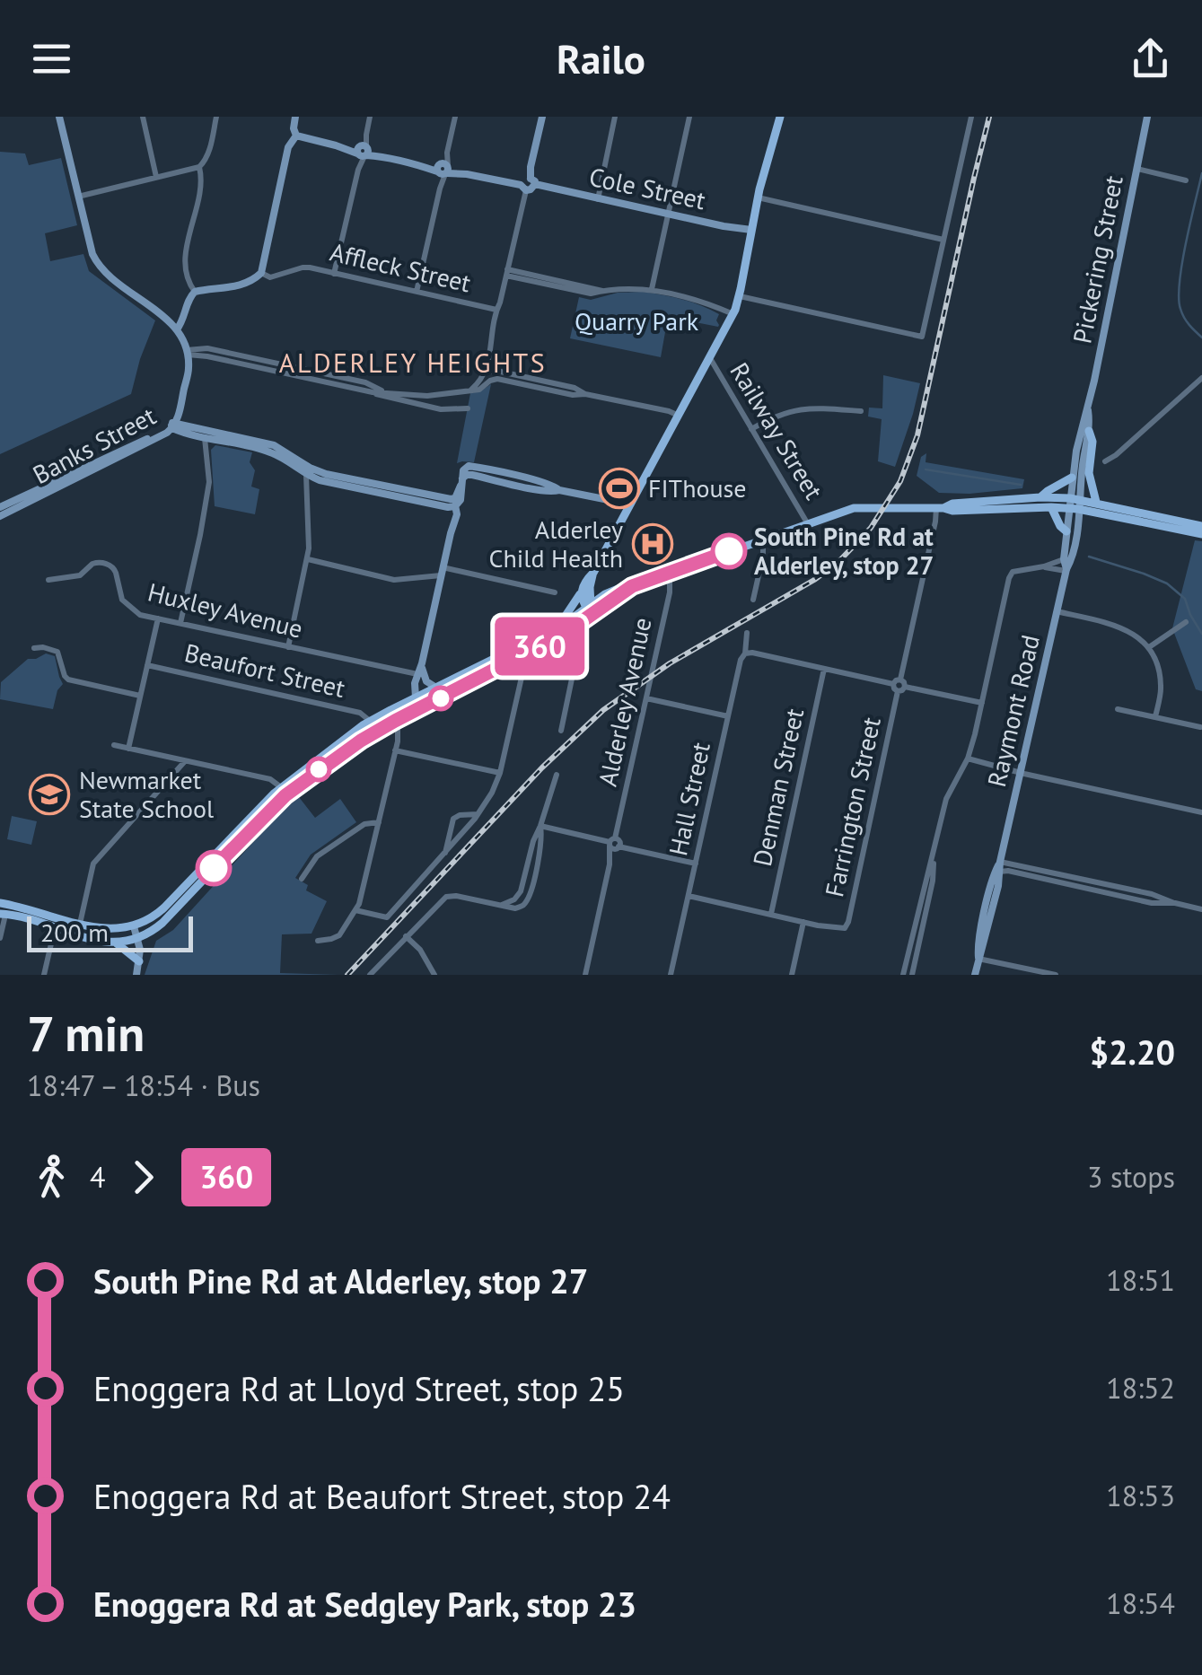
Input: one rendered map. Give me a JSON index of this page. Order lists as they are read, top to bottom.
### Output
{
  "streets": {
    "main road": [
      "Cole Street",
      "Pickering Street",
      "Affleck Street",
      "Banks Street",
      "Raymont Road"
    ],
    "street": [
      "Railway Street",
      "Huxley Avenue",
      "Beaufort Street",
      "Alderley Avenue",
      "Denman Street",
      "Hall Street",
      "Farrington Street"
    ]
  },
  "crossings": [
    ["Pickering Street", "Raymont Road"]
  ],
  "districts": ["ALDERLEY HEIGHTS"],
  "parks": ["Quarry Park"],
  "places": {
    "sports": ["FIThouse"],
    "hospital": ["Alderley Child Health"],
    "other": ["South Pine Rd at Alderley, stop 27"],
    "school or university": ["Newmarket State School"]
  },
  "lines": ["bus line 360"],
  "scale_bar": "200 m",
  "page": {
    "header": "Railo",
    "on_map": "360",
    "scale": "200 m",
    "heading": ["7 min", "18:47 – 18:54 · Bus", "$2.20"],
    "legs": ["4", "360", "3 stops"],
    "list": [
      {
        "name": "South Pine Rd at Alderley, stop 27",
        "value": "18:51"
      },
      {
        "name": "Enoggera Rd at Lloyd Street, stop 25",
        "value": "18:52"
      },
      {
        "name": "Enoggera Rd at Beaufort Street, stop 24",
        "value": "18:53"
      },
      {
        "name": "Enoggera Rd at Sedgley Park, stop 23",
        "value": "18:54"
      }
    ]
  }
}
